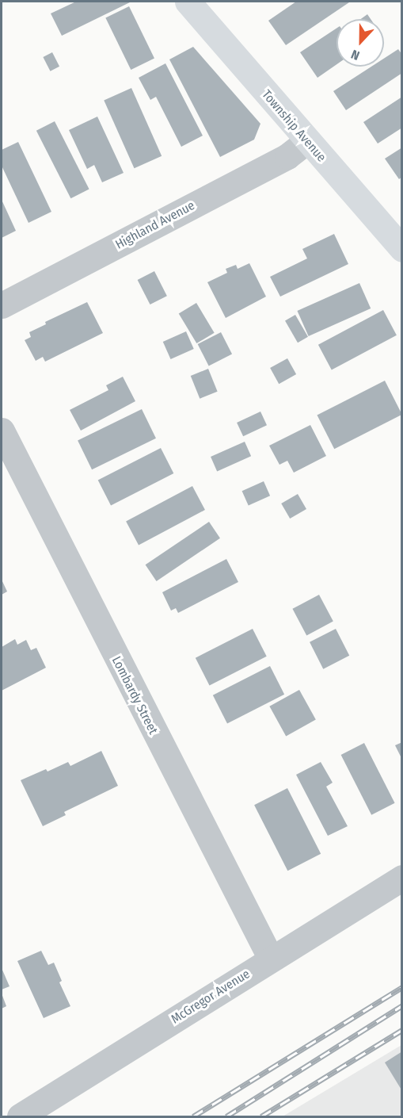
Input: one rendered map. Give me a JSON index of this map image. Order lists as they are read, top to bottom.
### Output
{
  "streets": {
    "main road": ["Township Avenue"],
    "street": ["Highland Avenue", "Lombardy Street", "McGregor Avenue"]
  },
  "crossings": [
    ["Township Avenue", "Highland Avenue"],
    ["Lombardy Street", "McGregor Avenue"]
  ],
  "north": "bottom"
}
